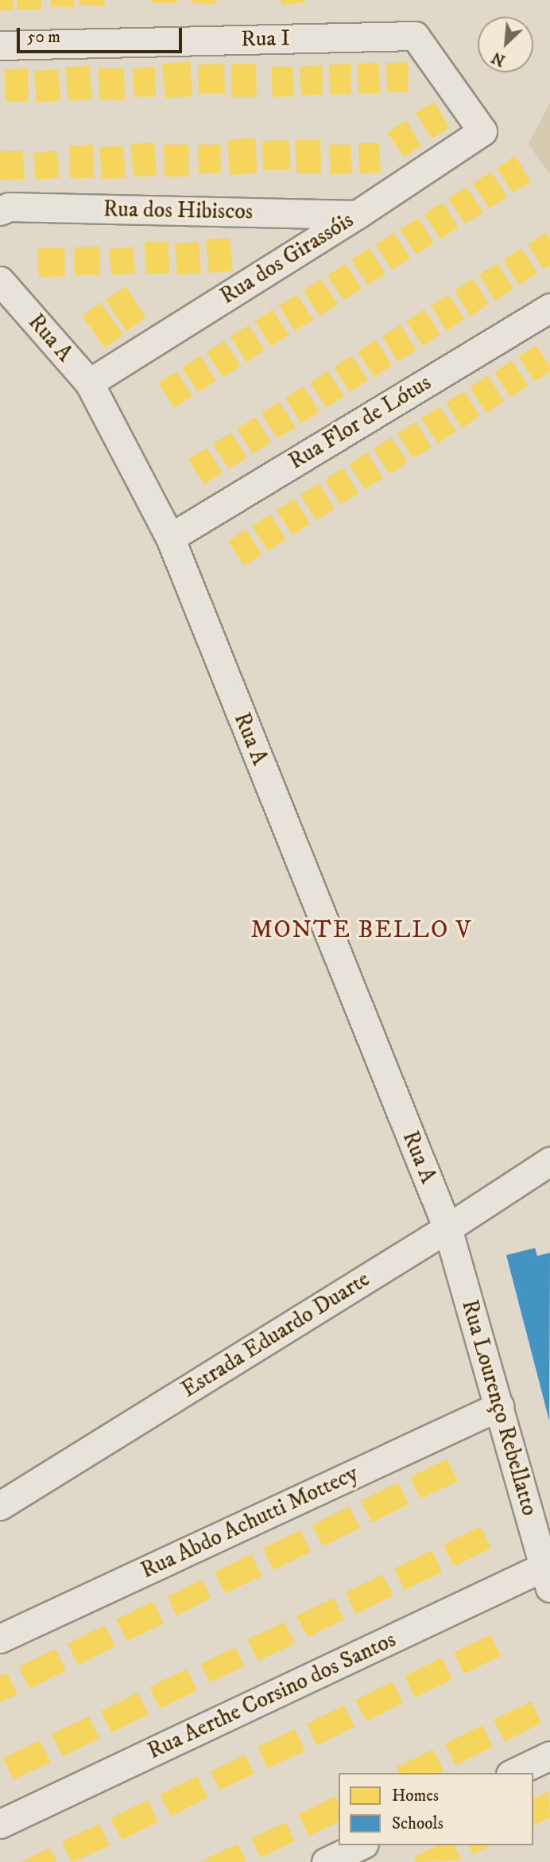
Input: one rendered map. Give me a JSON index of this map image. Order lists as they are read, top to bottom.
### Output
{
  "streets": {
    "street": [
      "Rua I",
      "Rua dos Hibiscos",
      "Rua dos Girassóis",
      "Rua A",
      "Rua Flor de Lótus",
      "Estrada Eduardo Duarte",
      "Rua Lourenço Rebellatto",
      "Rua Abdo Achutti Mottecy",
      "Rua Aerthe Corsino dos Santos"
    ]
  },
  "crossings": [
    ["Rua I", "Rua dos Girassóis"],
    ["Rua dos Hibiscos", "Rua dos Girassóis"],
    ["Rua dos Girassóis", "Rua A"],
    ["Rua A", "Rua Flor de Lótus"],
    ["Rua A", "Estrada Eduardo Duarte"],
    ["Rua A", "Rua Lourenço Rebellatto"],
    ["Estrada Eduardo Duarte", "Rua Lourenço Rebellatto"],
    ["Rua Lourenço Rebellatto", "Rua Abdo Achutti Mottecy"],
    ["Rua Lourenço Rebellatto", "Rua Aerthe Corsino dos Santos"]
  ],
  "districts": ["MONTE BELLO V"],
  "legend": ["Homes", "Schools"],
  "scale_bar": "50 m",
  "north": "bottom left"
}
